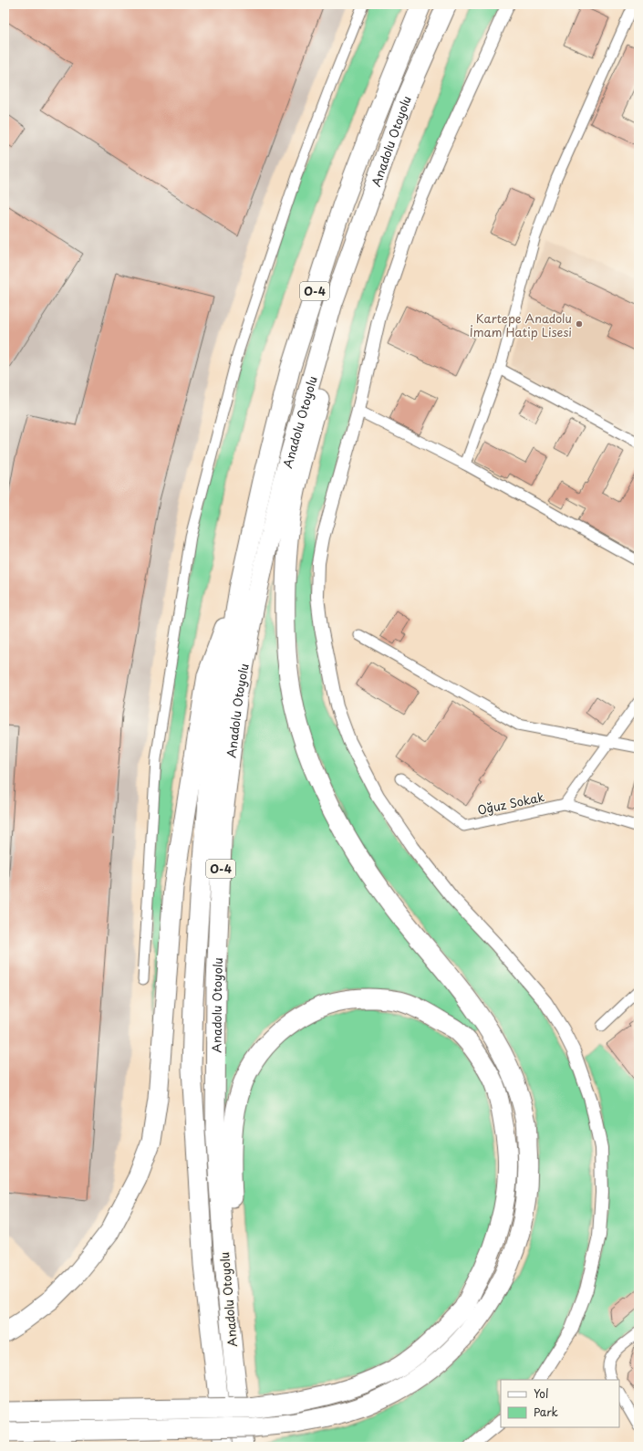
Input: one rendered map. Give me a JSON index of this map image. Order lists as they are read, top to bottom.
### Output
{
  "streets": {
    "highway": ["Anadolu Otoyolu", "O-4"],
    "street": ["Oğuz Sokak"]
  },
  "places": ["Kartepe Anadolu İmam Hatip Lisesi"],
  "legend": ["Yol", "Park"]
}
